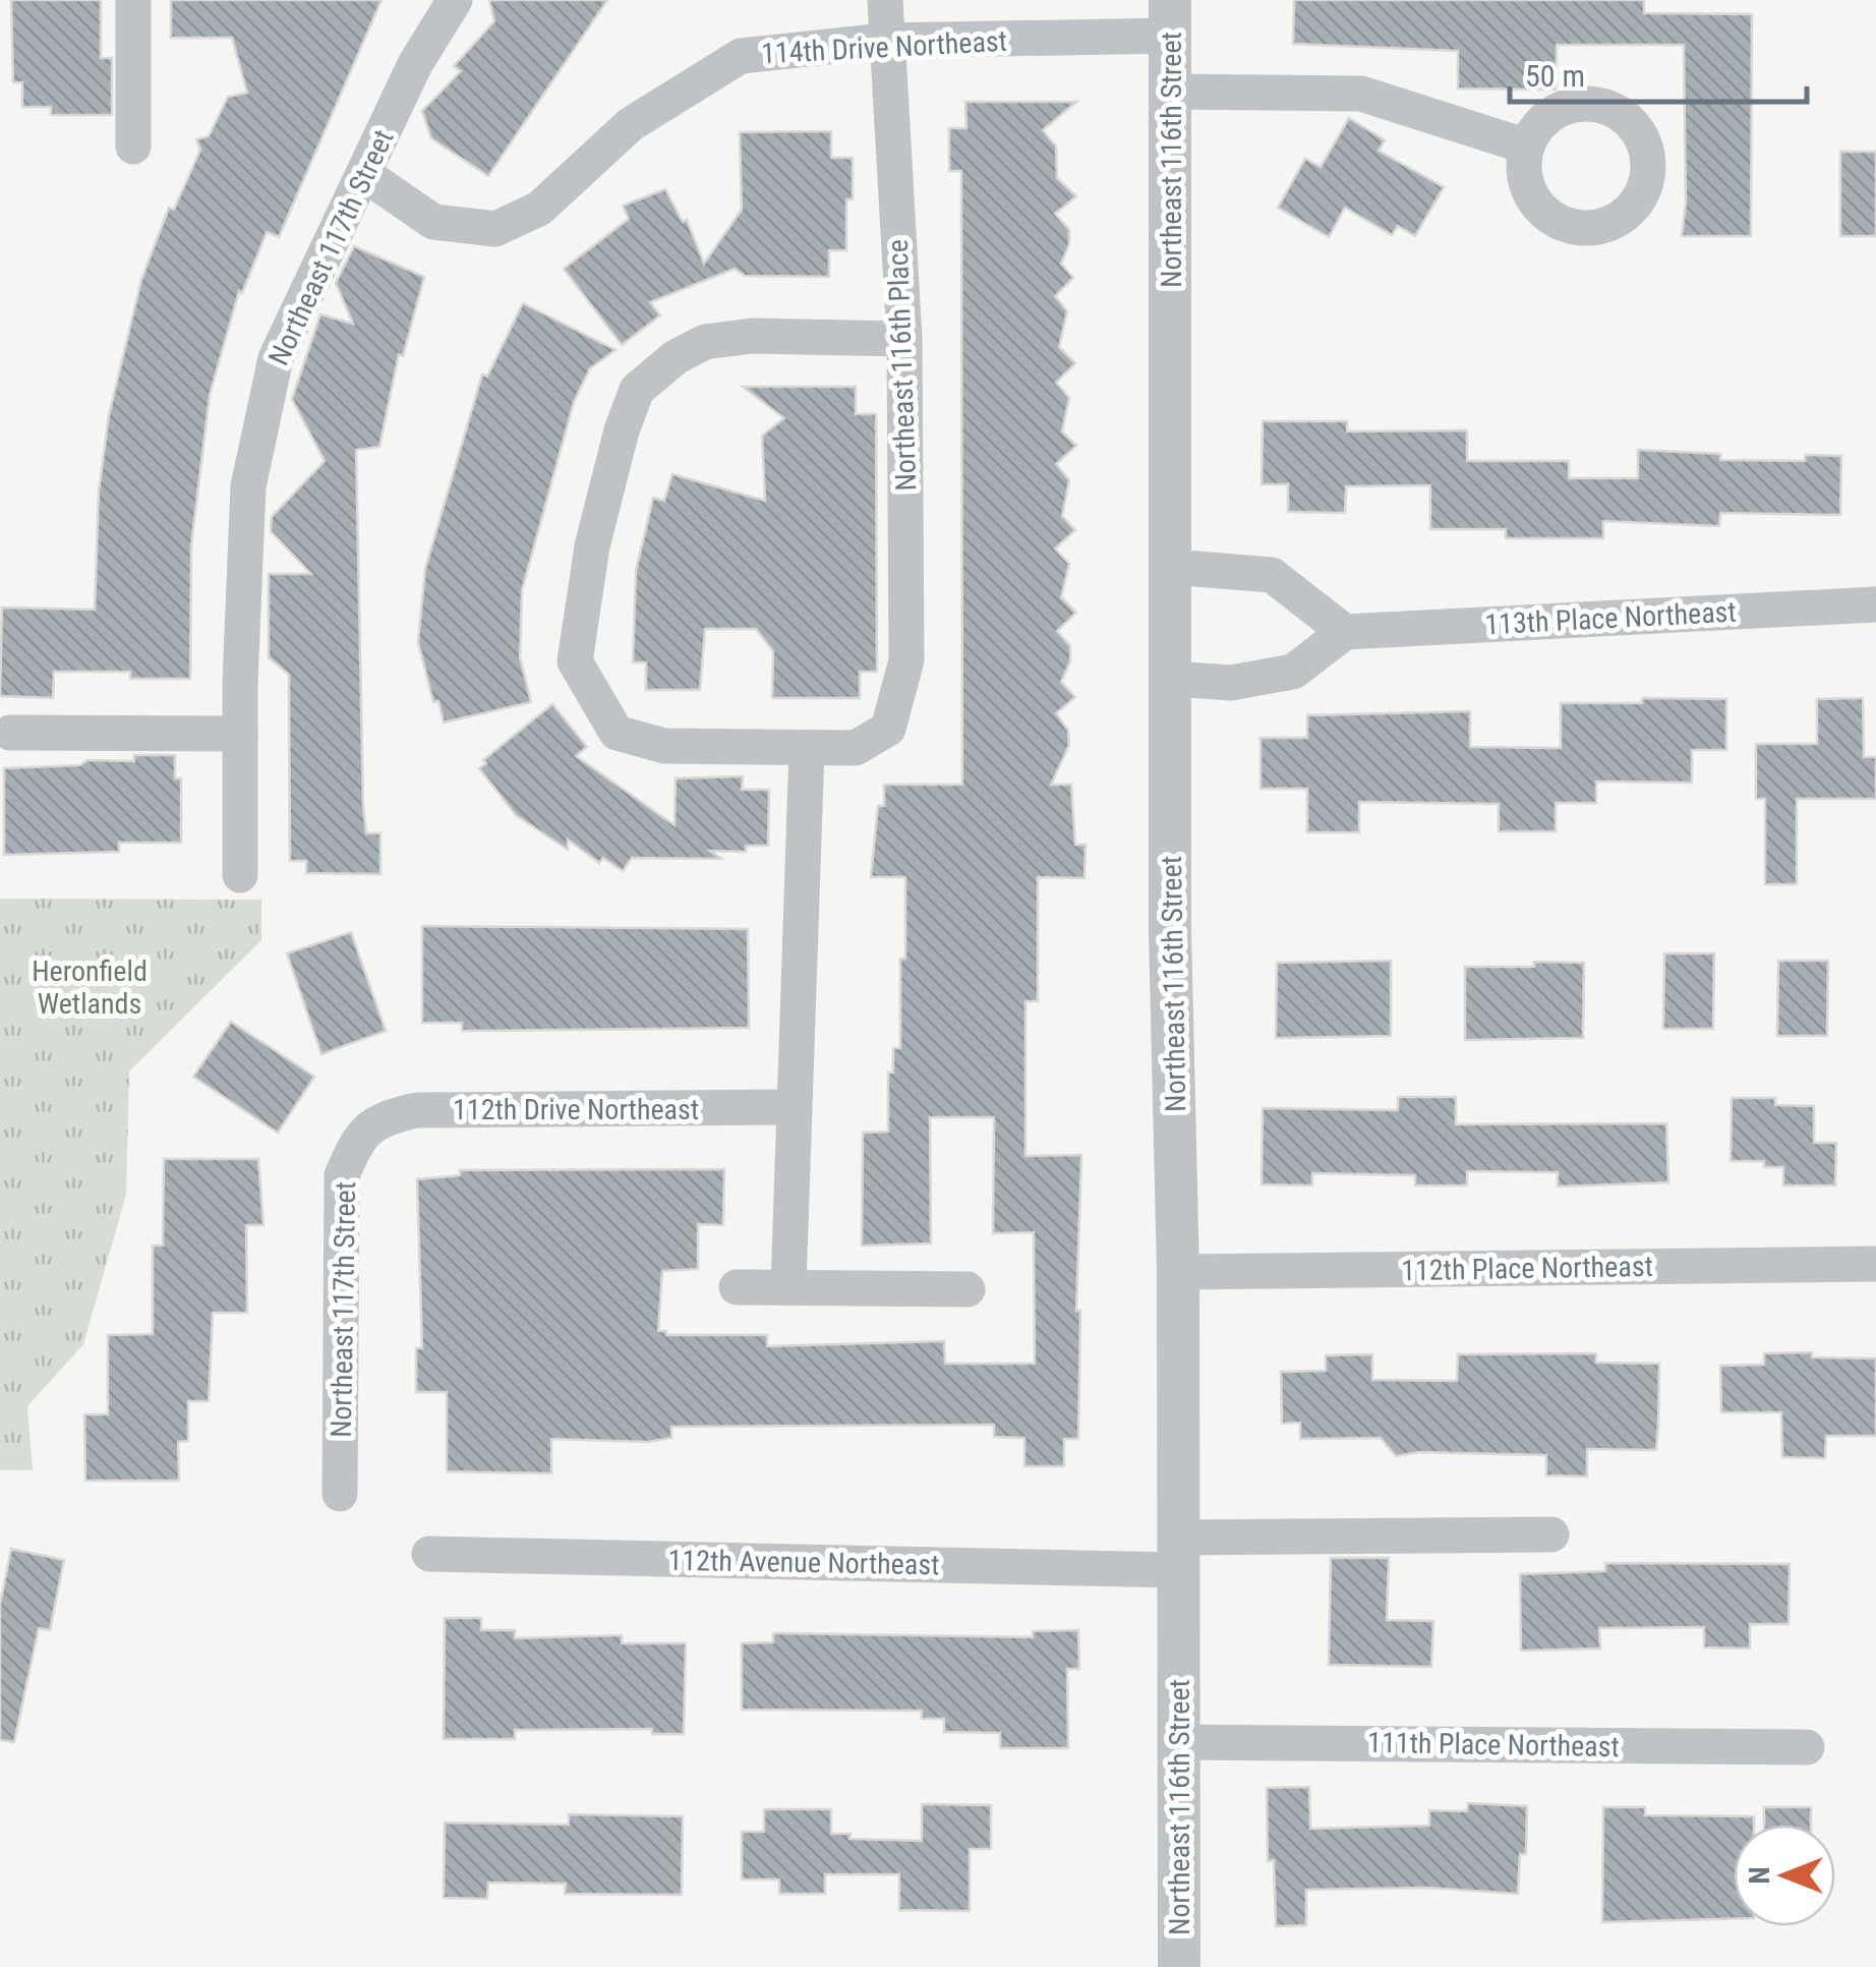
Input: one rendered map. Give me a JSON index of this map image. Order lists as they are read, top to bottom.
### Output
{
  "streets": {
    "street": [
      "114th Drive Northeast",
      "Northeast 116th Street",
      "Northeast 117th Street",
      "Northeast 116th Place",
      "113th Place Northeast",
      "112th Drive Northeast",
      "112th Place Northeast",
      "112th Avenue Northeast",
      "111th Place Northeast"
    ]
  },
  "crossings": [
    ["114th Drive Northeast", "Northeast 116th Street"],
    ["114th Drive Northeast", "Northeast 117th Street"],
    ["114th Drive Northeast", "Northeast 116th Place"],
    ["Northeast 116th Street", "112th Place Northeast"],
    ["Northeast 116th Street", "112th Avenue Northeast"],
    ["Northeast 116th Street", "111th Place Northeast"],
    ["Northeast 117th Street", "112th Drive Northeast"]
  ],
  "parks": ["Heronfield Wetlands"],
  "scale_bar": "50 m",
  "north": "left"
}
